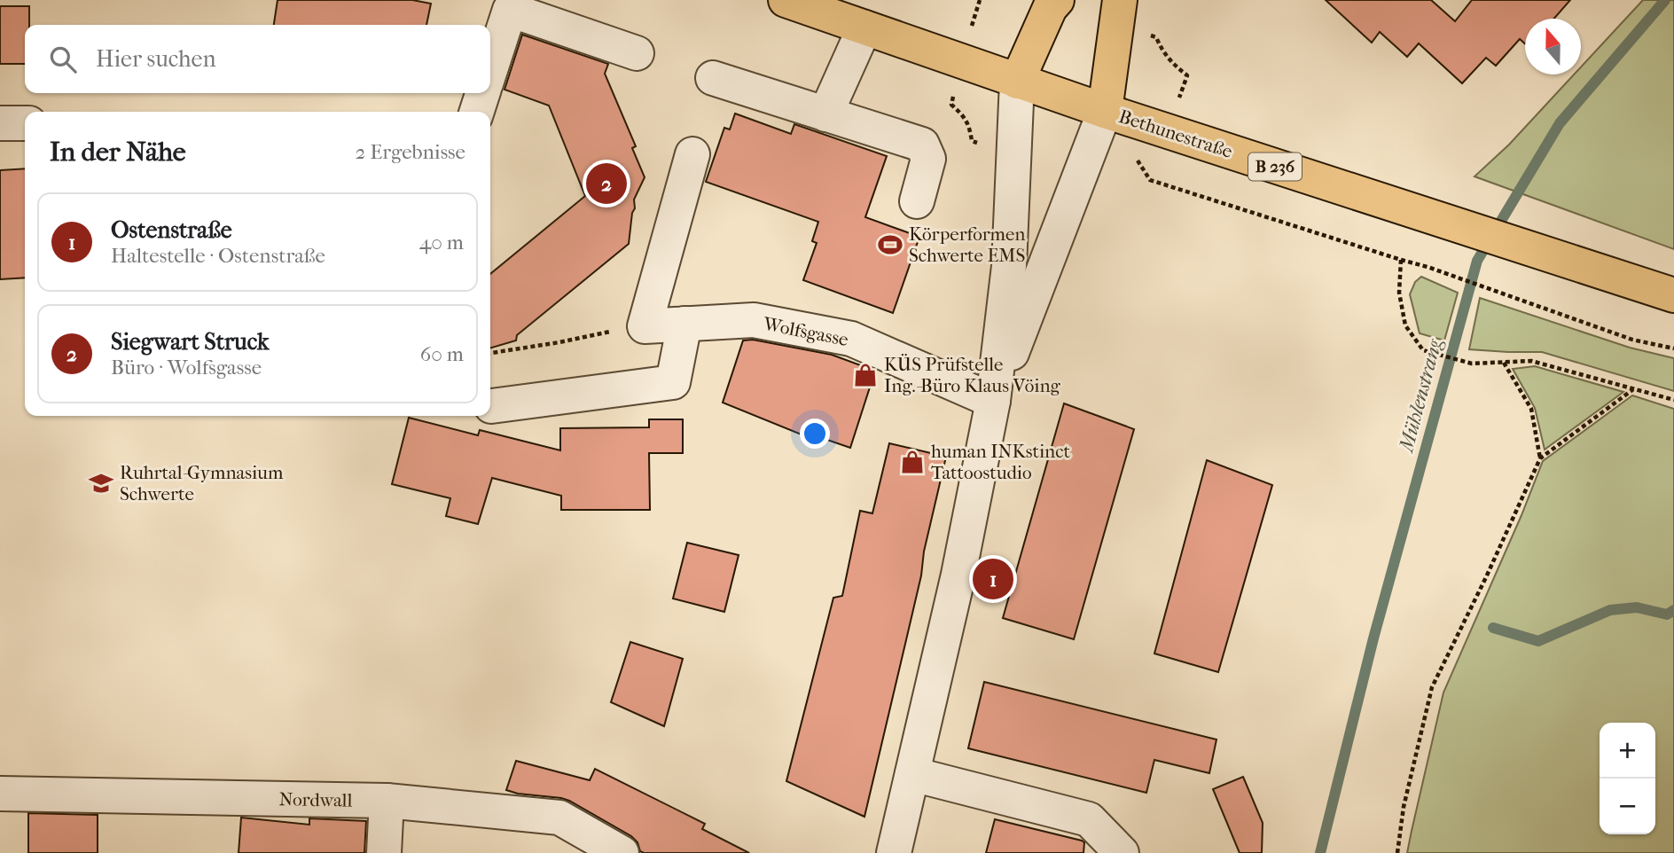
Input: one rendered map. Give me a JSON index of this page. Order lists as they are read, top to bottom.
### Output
{
  "streets": {
    "main road": ["Bethunestraße", "B 236"],
    "street": ["Wolfsgasse", "Nordwall"]
  },
  "water": ["Mühlenstrang"],
  "places": {
    "sports": ["Körperformen Schwerte EMS"],
    "shop": ["KÜS Prüfstelle Ing.-Büro Klaus Vöing", "human INKstinct Tattoostudio"],
    "school or university": ["Ruhrtal-Gymnasium Schwerte"]
  },
  "north": "top",
  "page": {
    "search": "Hier suchen",
    "heading": ["In der Nähe", "2 Ergebnisse"],
    "pins": ["2", "1"],
    "list": [
      {
        "mark": "1",
        "name": "Ostenstraße",
        "note": "Haltestelle · Ostenstraße",
        "value": "40 m"
      },
      {
        "mark": "2",
        "name": "Siegwart Struck",
        "note": "Büro · Wolfsgasse",
        "value": "60 m"
      }
    ],
    "map_buttons": ["+", "−"]
  }
}
